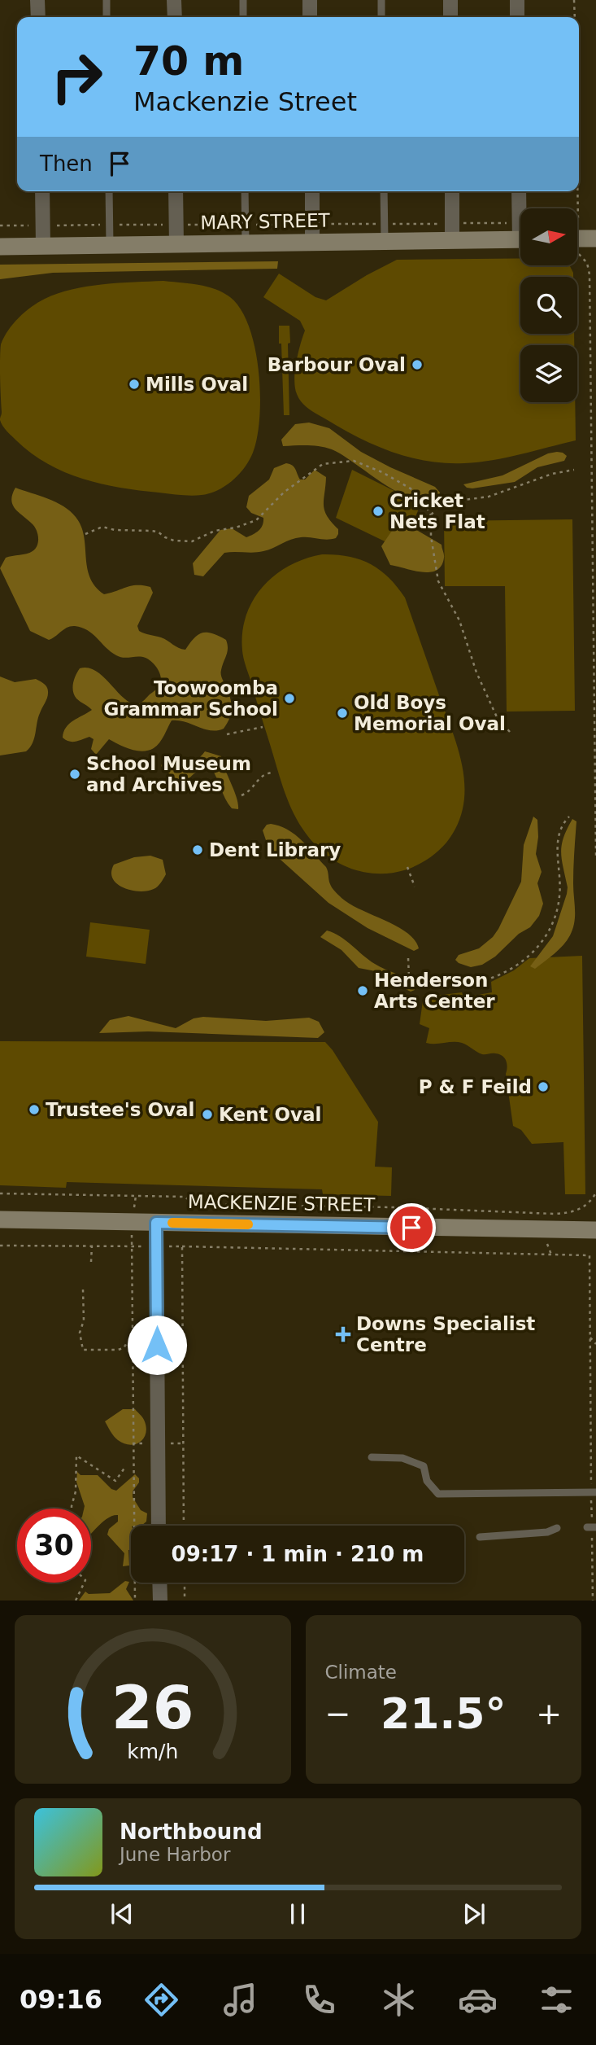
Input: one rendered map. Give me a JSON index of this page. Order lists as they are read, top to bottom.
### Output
{
  "streets": {
    "street": ["MARY STREET", "MACKENZIE STREET"]
  },
  "places": {
    "other": [
      "Barbour Oval",
      "Mills Oval",
      "Cricket Nets Flat",
      "Toowoomba Grammar School",
      "Old Boys Memorial Oval",
      "School Museum and Archives",
      "Dent Library",
      "Henderson Arts Center",
      "P & F Feild",
      "Trustee's Oval",
      "Kent Oval"
    ],
    "health": ["Downs Specialist Centre"]
  },
  "north": "right",
  "page": {
    "turn": ["70 m", "Mackenzie Street"],
    "then": "Then",
    "limit": "30",
    "trip": "09:17 · 1 min · 210 m",
    "tile": "Climate",
    "heat": ["−", "21.5°", "+"],
    "song": ["Northbound", "June Harbor"],
    "tabs": "09:16",
    "gauge": ["26", "km/h"]
  }
}
